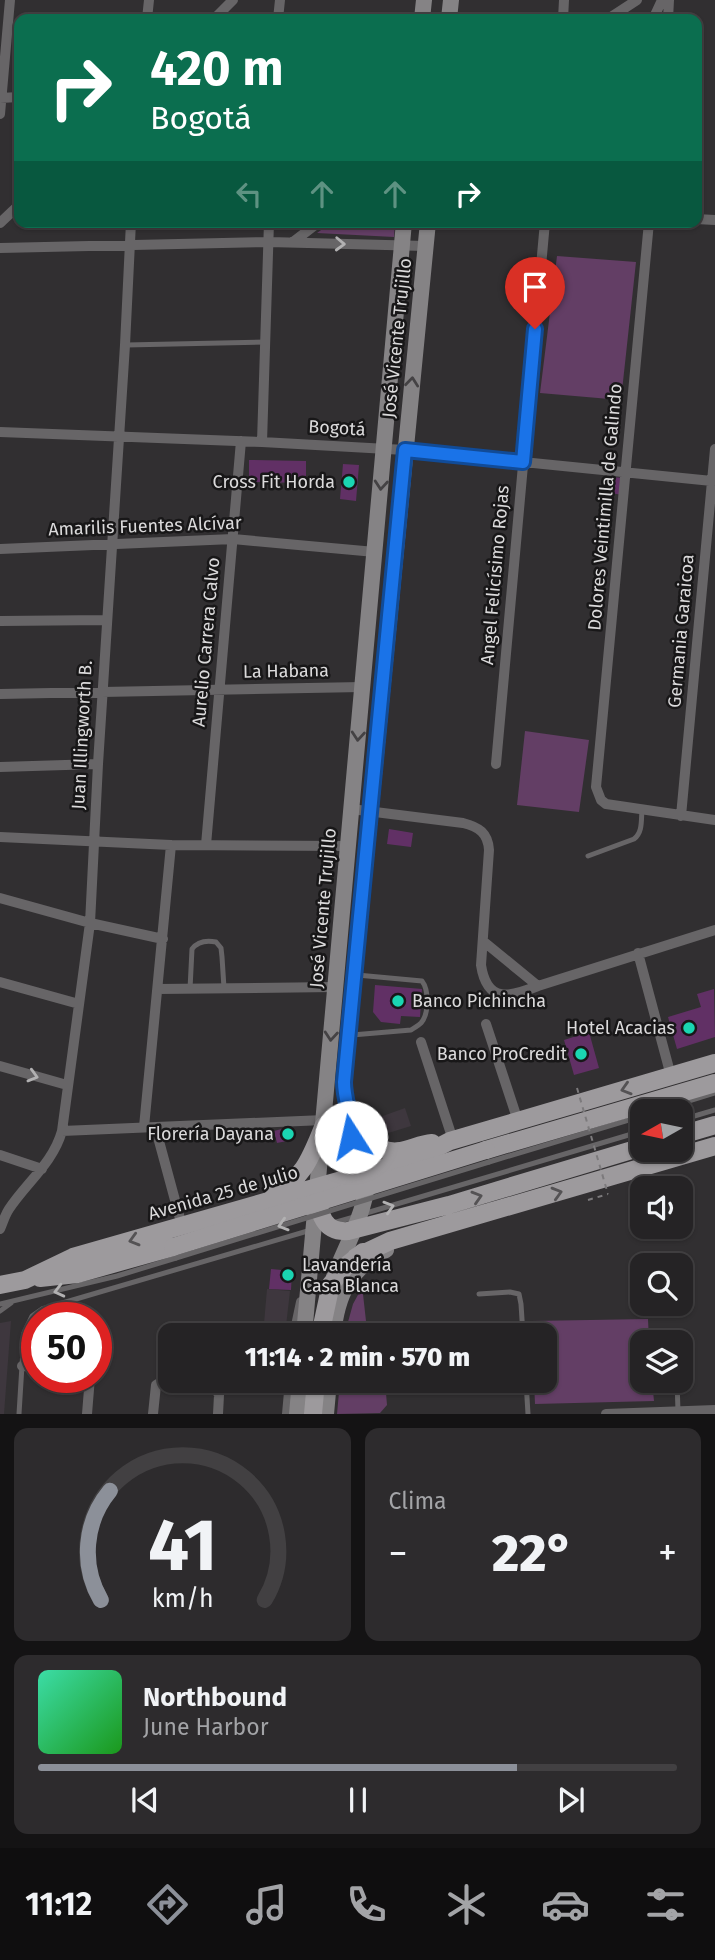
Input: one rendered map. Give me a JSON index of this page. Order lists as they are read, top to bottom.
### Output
{
  "streets": {
    "main road": ["José Vicente Trujillo", "Avenida 25 de Julio"],
    "street": [
      "Bogotá",
      "Dolores Veintimilla de Galindo",
      "Amarilis Fuentes Alcívar",
      "Angel Felicísimo Rojas",
      "Germania Garaicoa",
      "Aurelio Carrera Calvo",
      "La Habana",
      "Juan Illingworth B."
    ]
  },
  "crossings": [
    ["José Vicente Trujillo", "Bogotá"],
    ["José Vicente Trujillo", "Amarilis Fuentes Alcívar"],
    ["José Vicente Trujillo", "La Habana"],
    ["José Vicente Trujillo", "Avenida 25 de Julio"],
    ["Bogotá", "Dolores Veintimilla de Galindo"],
    ["Bogotá", "Angel Felicísimo Rojas"],
    ["Bogotá", "Germania Garaicoa"],
    ["Bogotá", "Aurelio Carrera Calvo"],
    ["Bogotá", "Juan Illingworth B."],
    ["Amarilis Fuentes Alcívar", "Aurelio Carrera Calvo"],
    ["Amarilis Fuentes Alcívar", "Juan Illingworth B."],
    ["Aurelio Carrera Calvo", "La Habana"],
    ["La Habana", "Juan Illingworth B."]
  ],
  "places": [
    "Cross Fit Horda",
    "Banco Pichincha",
    "Hotel Acacias",
    "Banco ProCredit",
    "Florería Dayana",
    "Lavandería Casa Blanca"
  ],
  "north": "left",
  "page": {
    "turn": ["420 m", "Bogotá"],
    "limit": "50",
    "trip": "11:14 · 2 min · 570 m",
    "tile": "Clima",
    "heat": ["−", "22°", "+"],
    "song": ["Northbound", "June Harbor"],
    "tabs": "11:12",
    "gauge": ["41", "km/h"]
  }
}
